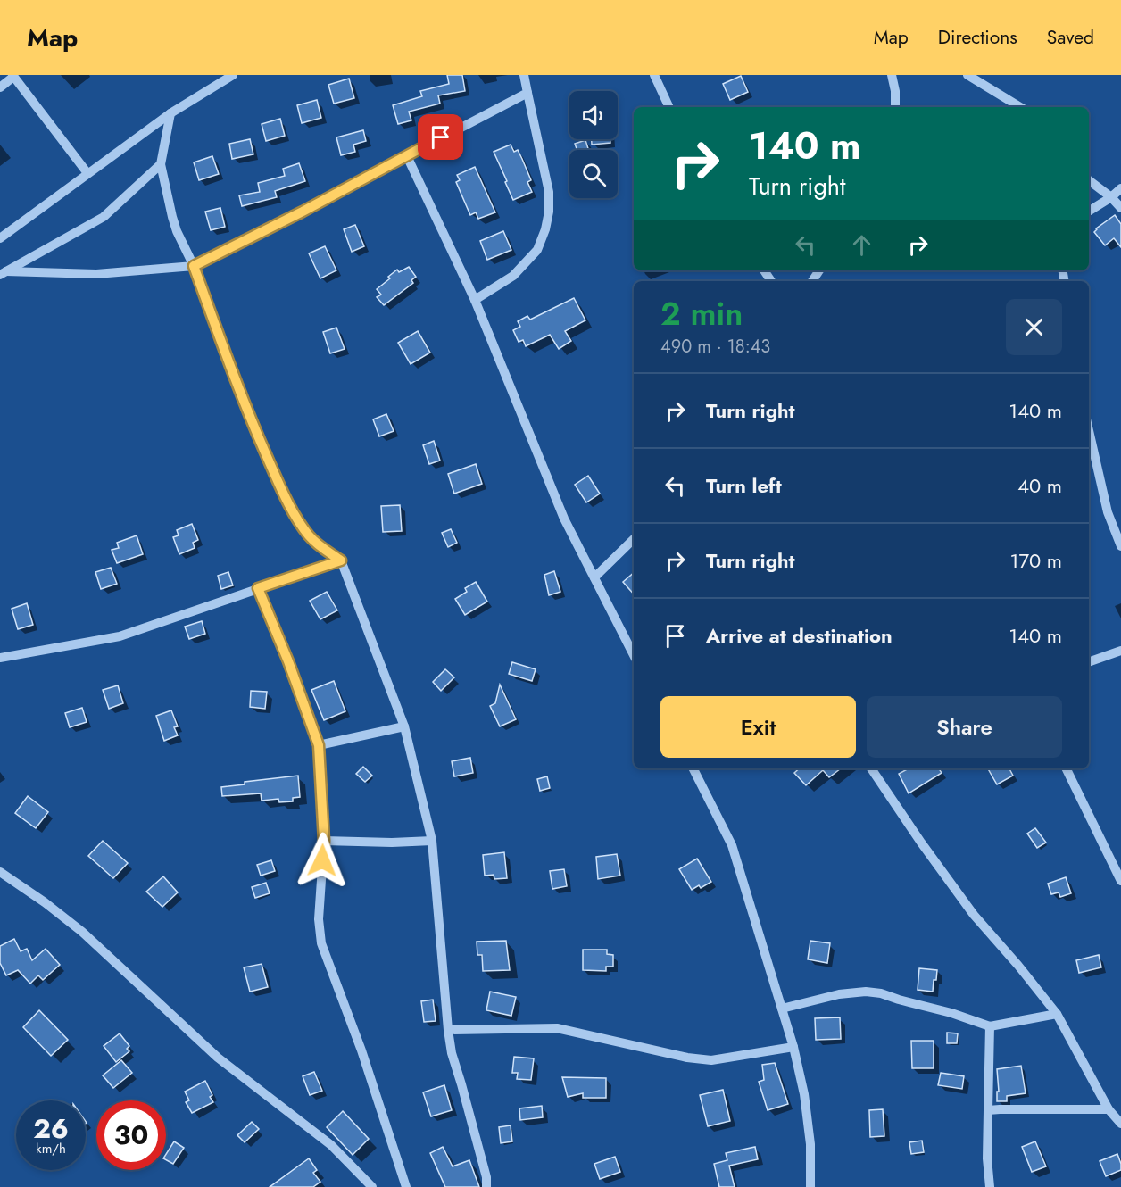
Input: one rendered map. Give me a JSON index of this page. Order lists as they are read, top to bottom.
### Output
{
  "page": {
    "header": "Map",
    "nav": ["Map", "Directions", "Saved"],
    "turn": ["140 m", "Turn right"],
    "heading": ["2 min", "490 m · 18:43"],
    "list": [
      {
        "name": "Turn right",
        "value": "140 m"
      },
      {
        "name": "Turn left",
        "value": "40 m"
      },
      {
        "name": "Turn right",
        "value": "170 m"
      },
      {
        "name": "Arrive at destination",
        "value": "140 m"
      }
    ],
    "buttons": ["Exit", "Share"],
    "speed": "26 km/h",
    "limit": "30"
  }
}
